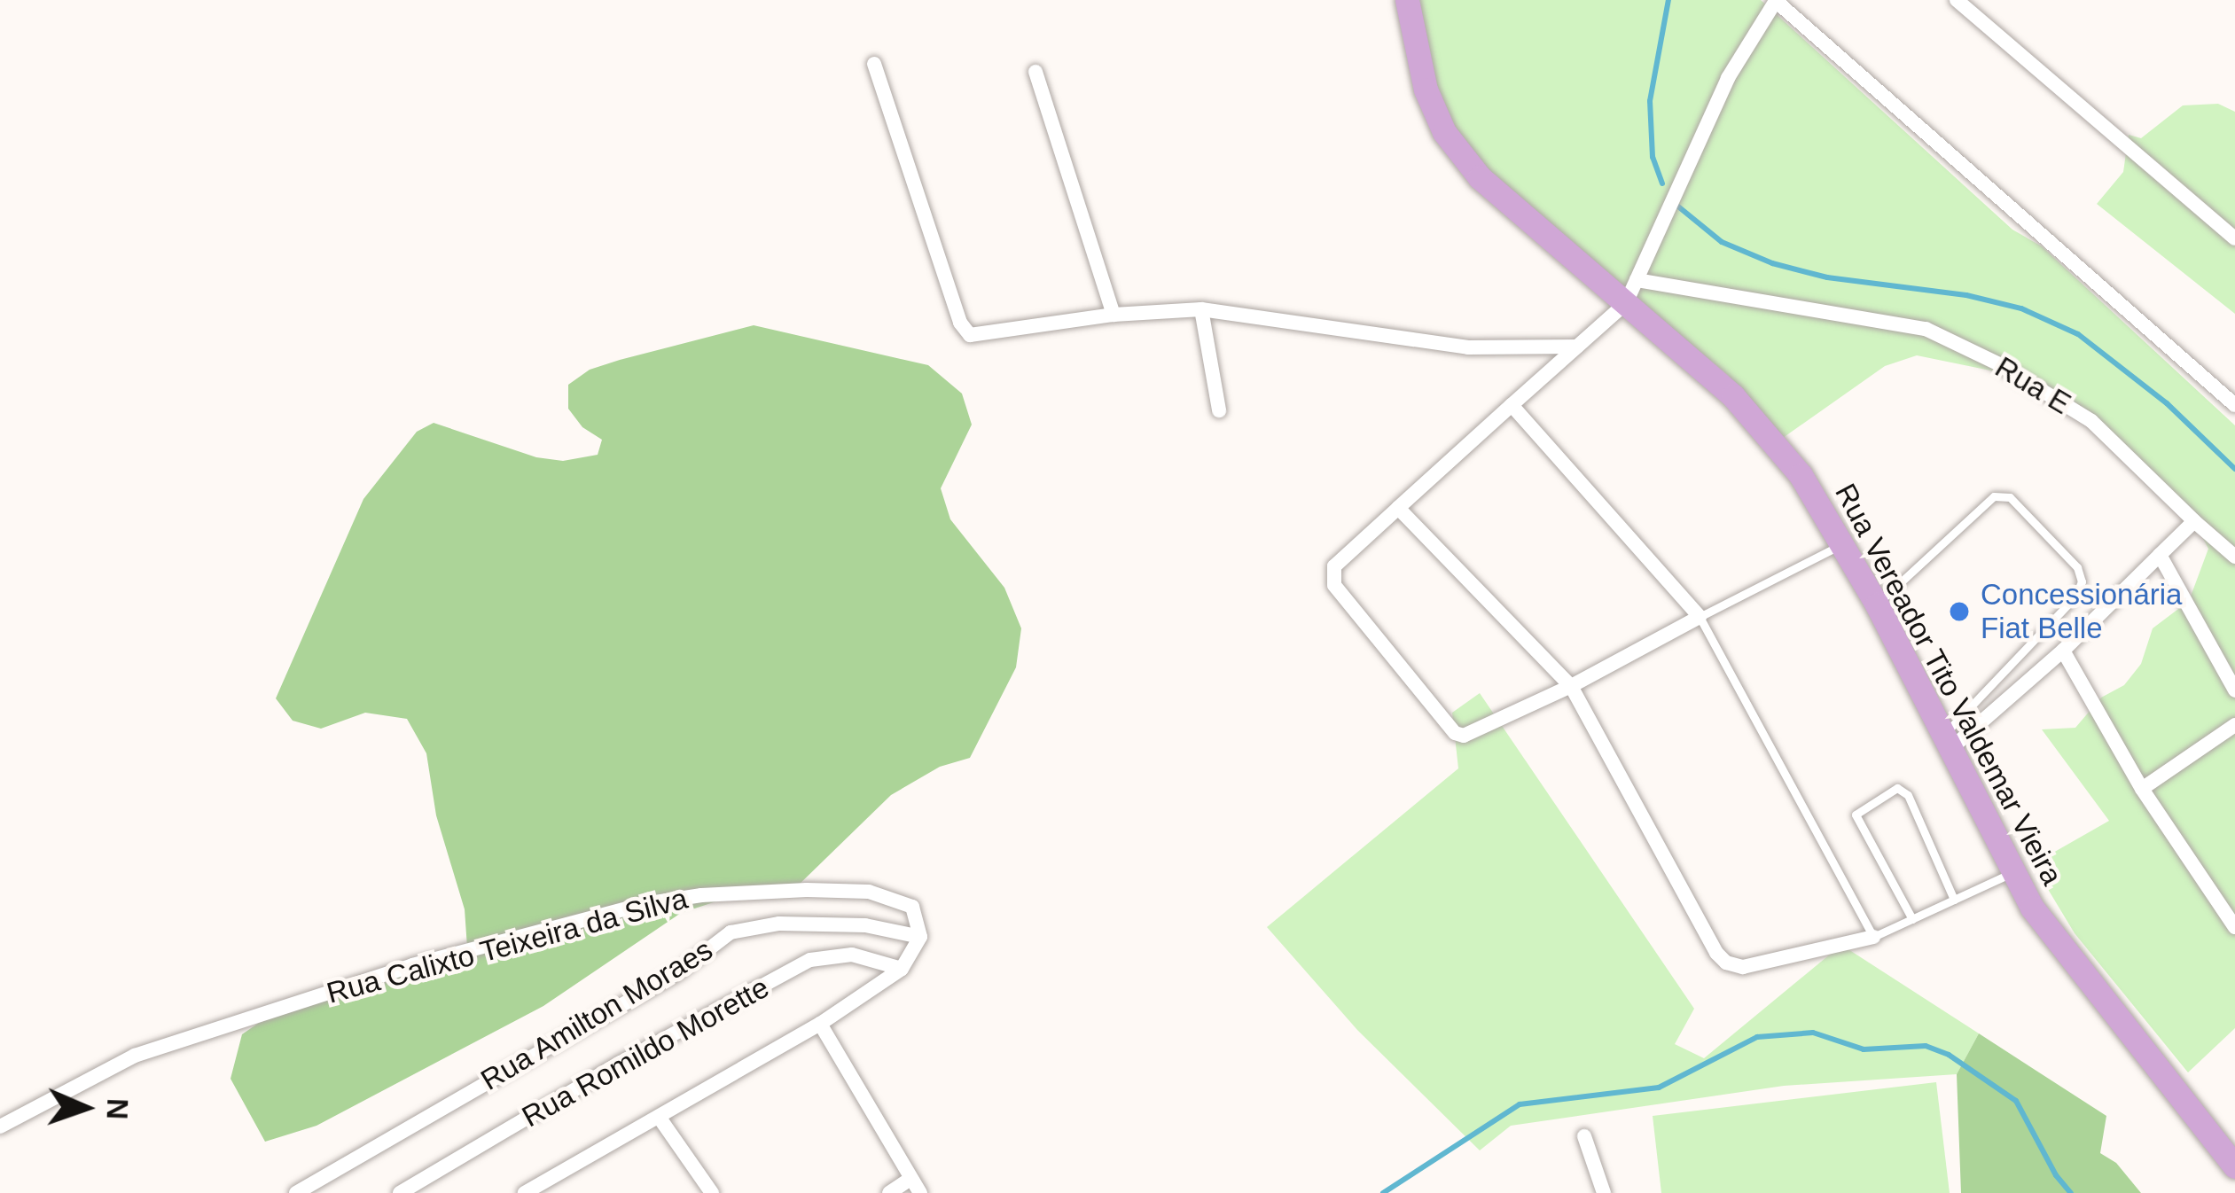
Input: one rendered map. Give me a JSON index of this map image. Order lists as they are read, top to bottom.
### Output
{
  "streets": {
    "main road": ["Rua Vereador Tito Valdemar Vieira"],
    "street": [
      "Rua E",
      "Rua Calixto Teixeira da Silva",
      "Rua Amilton Moraes",
      "Rua Romildo Morette"
    ]
  },
  "crossings": [
    ["Rua E", "Rua Vereador Tito Valdemar Vieira"],
    ["Rua Calixto Teixeira da Silva", "Rua Amilton Moraes"]
  ],
  "places": ["Concessionária Fiat Belle"],
  "north": "right"
}
